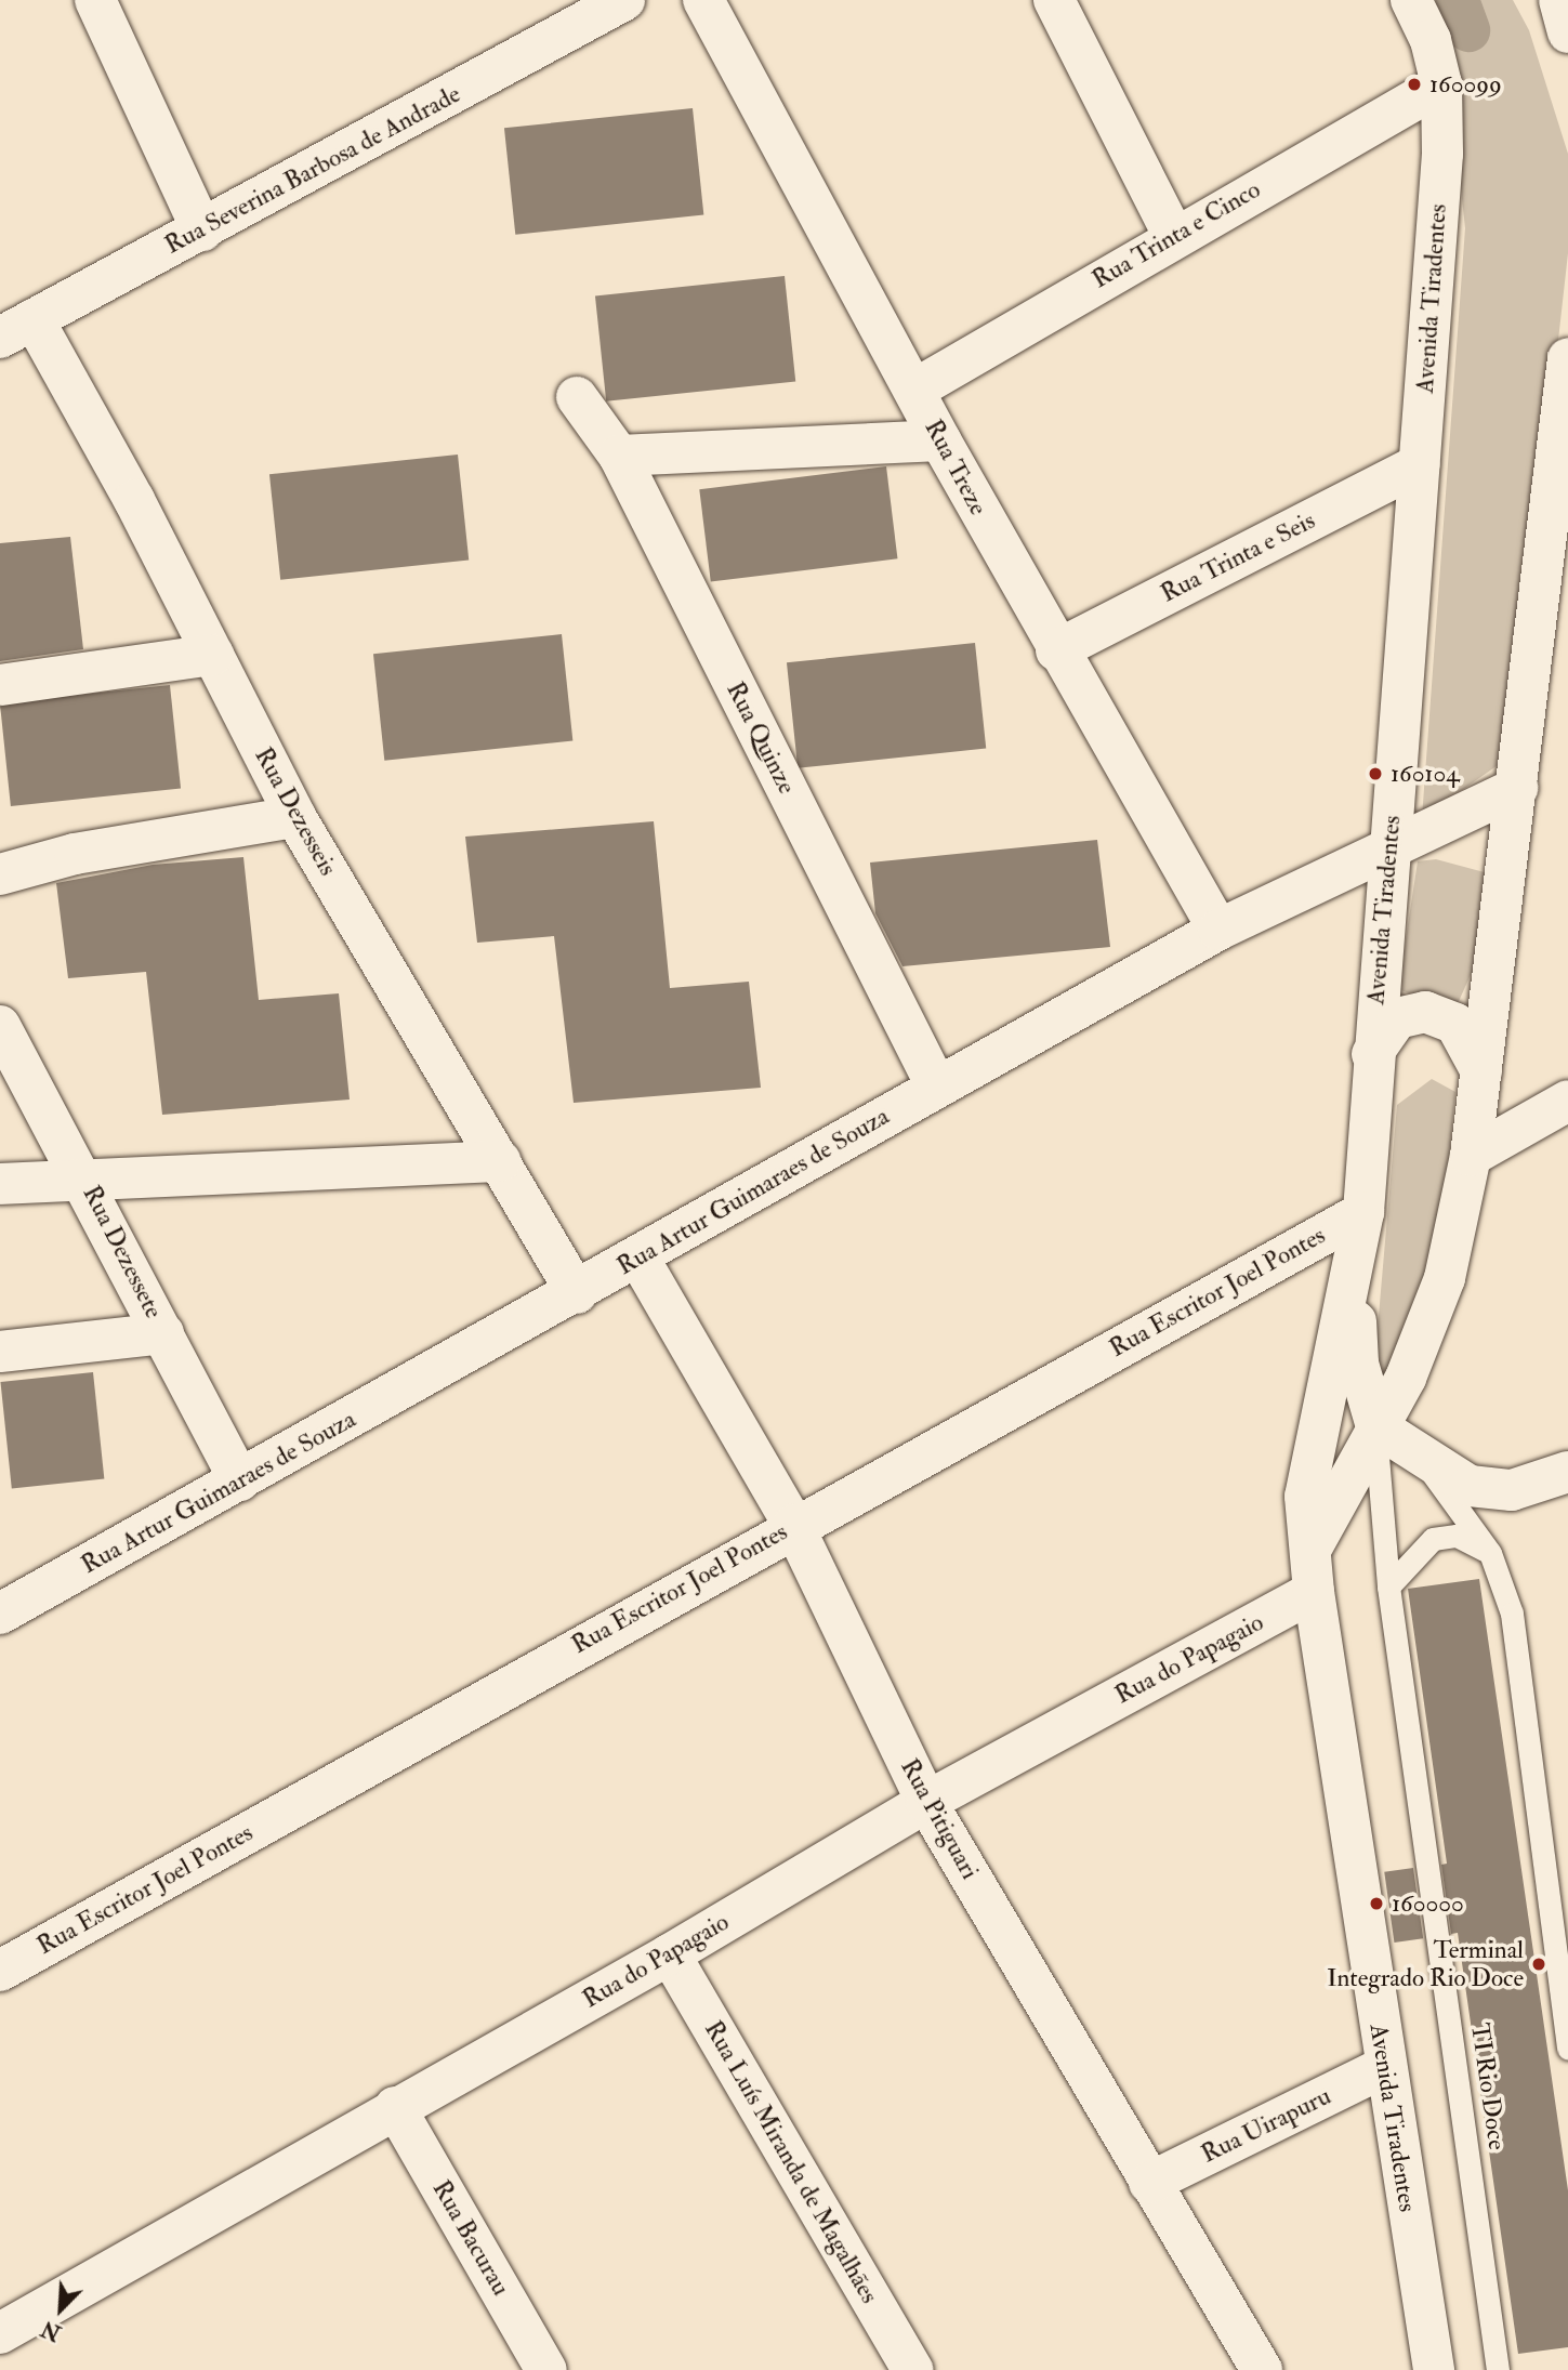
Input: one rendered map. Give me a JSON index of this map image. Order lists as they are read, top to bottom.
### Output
{
  "streets": {
    "street": [
      "Rua Severina Barbosa de Andrade",
      "Rua Trinta e Cinco",
      "Avenida Tiradentes",
      "Rua Treze",
      "Rua Trinta e Seis",
      "Rua Quinze",
      "Rua Dezesseis",
      "Rua Artur Guimaraes de Souza",
      "Rua Dezessete",
      "Rua Escritor Joel Pontes",
      "Rua do Papagaio",
      "Rua Pitiguari",
      "Rua Uirapuru",
      "Rua Luís Miranda de Magalhães",
      "Rua Bacurau"
    ],
    "lane": ["TI Rio Doce"]
  },
  "crossings": [
    ["Rua Severina Barbosa de Andrade", "Rua Dezesseis"],
    ["Rua Trinta e Cinco", "Avenida Tiradentes"],
    ["Rua Trinta e Cinco", "Rua Treze"],
    ["Avenida Tiradentes", "Rua Trinta e Seis"],
    ["Avenida Tiradentes", "Rua Artur Guimaraes de Souza"],
    ["Avenida Tiradentes", "Rua Escritor Joel Pontes"],
    ["Avenida Tiradentes", "Rua do Papagaio"],
    ["Avenida Tiradentes", "Rua Uirapuru"],
    ["Rua Treze", "Rua Trinta e Seis"],
    ["Rua Treze", "Rua Artur Guimaraes de Souza"],
    ["Rua Quinze", "Rua Artur Guimaraes de Souza"],
    ["Rua Dezesseis", "Rua Artur Guimaraes de Souza"],
    ["Rua Artur Guimaraes de Souza", "Rua Dezessete"],
    ["Rua Artur Guimaraes de Souza", "Rua Pitiguari"],
    ["Rua Escritor Joel Pontes", "Rua Pitiguari"],
    ["Rua do Papagaio", "Rua Pitiguari"],
    ["Rua do Papagaio", "Rua Luís Miranda de Magalhães"],
    ["Rua do Papagaio", "Rua Bacurau"],
    ["Rua Pitiguari", "Rua Uirapuru"]
  ],
  "places": [
    "160099",
    "160104",
    "160000",
    "Terminal Integrado Rio Doce"
  ],
  "north": "bottom left"
}
